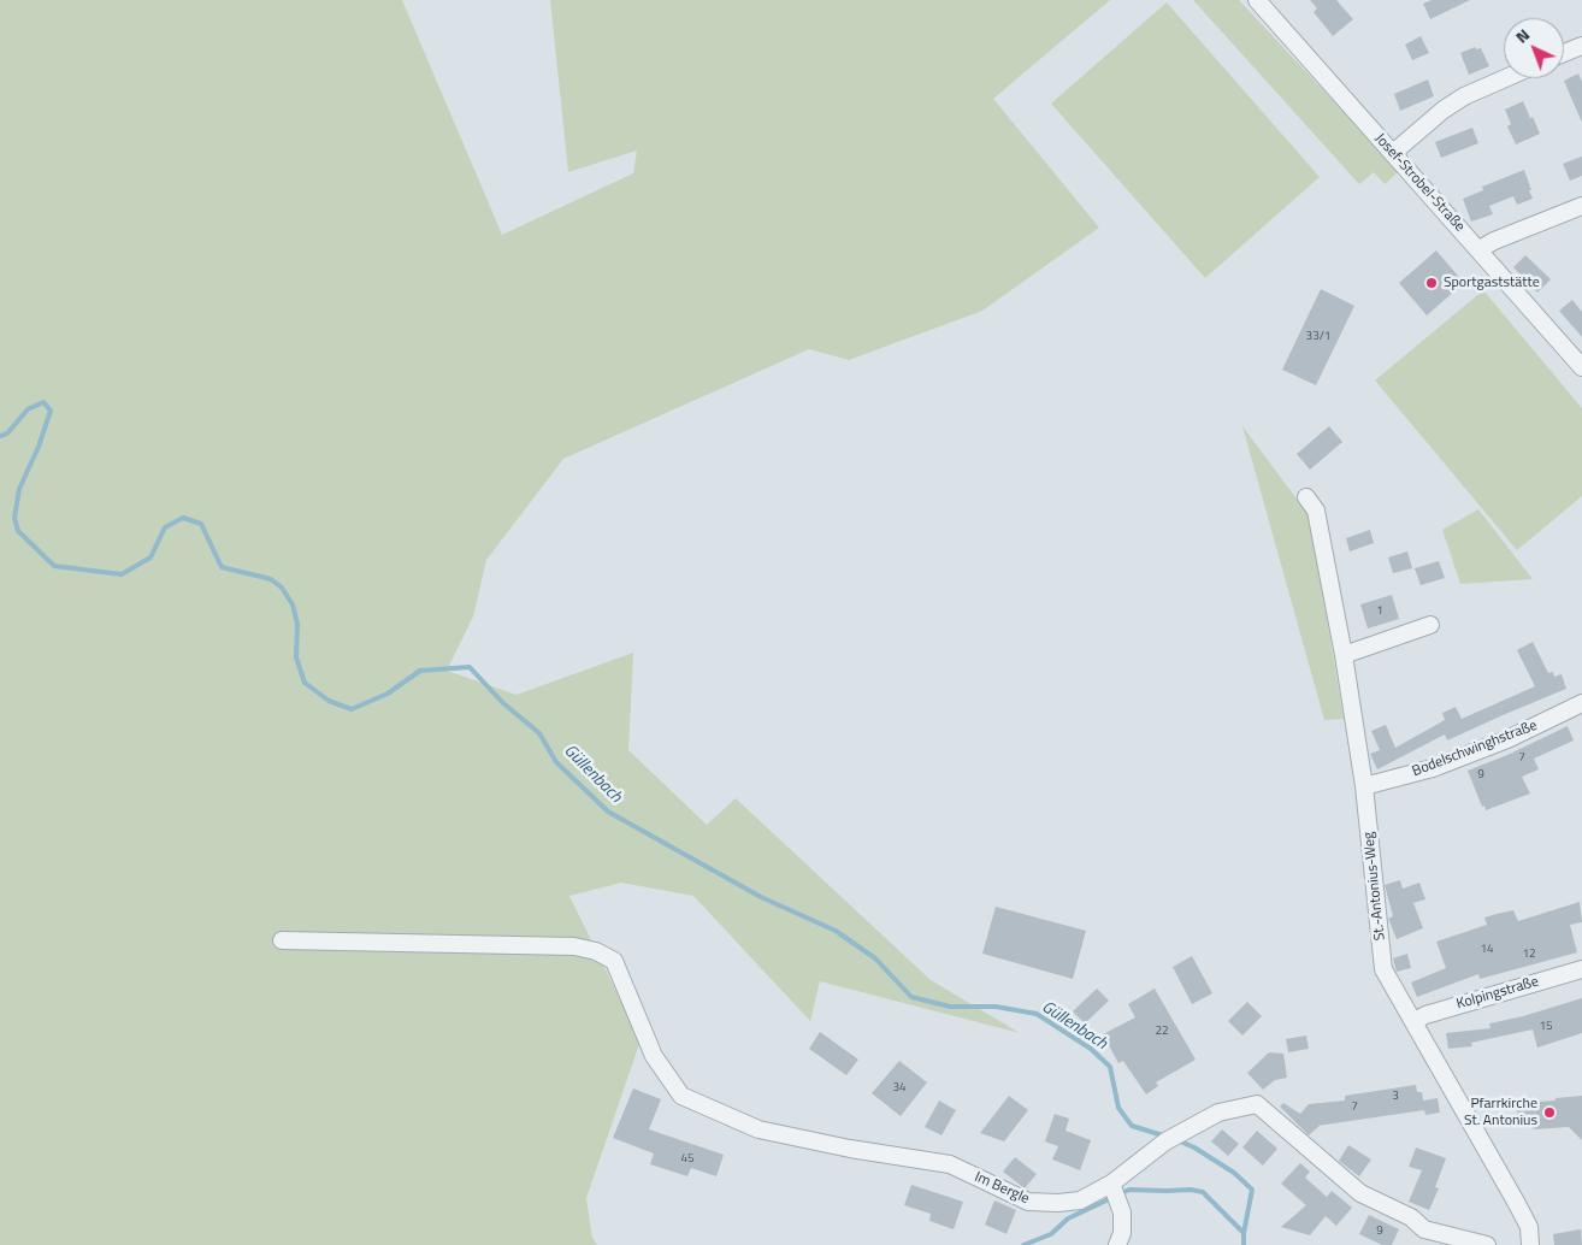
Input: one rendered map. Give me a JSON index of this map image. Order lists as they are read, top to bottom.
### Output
{
  "streets": {
    "street": [
      "Josef-Strobel-Straße",
      "Bodelschwinghstraße",
      "St.-Antonius-Weg",
      "Kolpingstraße",
      "Im Bergle"
    ]
  },
  "crossings": [
    ["Bodelschwinghstraße", "St.-Antonius-Weg"],
    ["St.-Antonius-Weg", "Kolpingstraße"]
  ],
  "water": ["Güllenbach"],
  "places": ["Sportgaststätte", "Pfarrkirche St. Antonius"],
  "house_numbers": [
    "33/1",
    "1",
    "7",
    "9",
    "14",
    "12",
    "15",
    "22",
    "34",
    "3",
    "7",
    "45",
    "9"
  ],
  "north": "top left"
}
